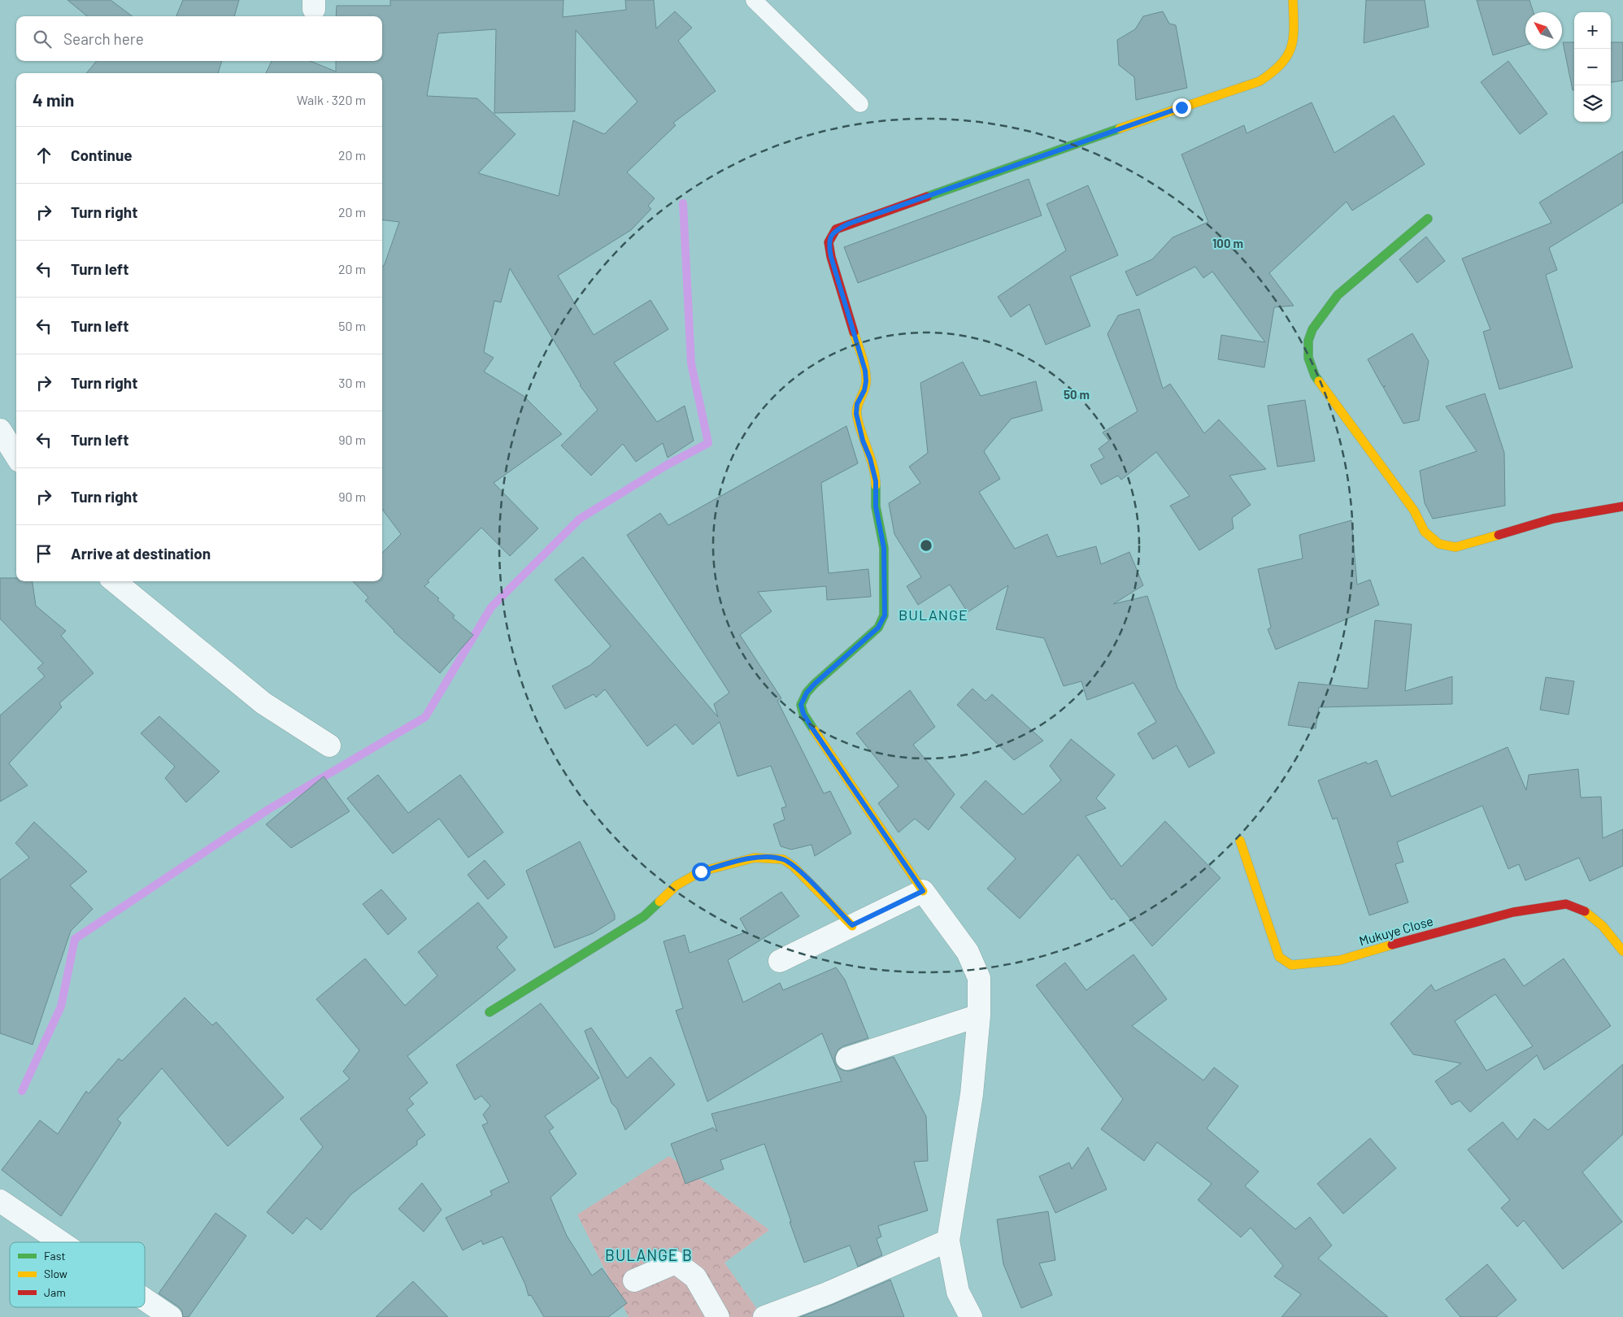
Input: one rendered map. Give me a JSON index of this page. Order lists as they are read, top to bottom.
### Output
{
  "streets": {
    "street": ["Mukuye Close"]
  },
  "districts": ["BULANGE", "BULANGE B"],
  "legend": ["Fast", "Slow", "Jam"],
  "north": "top left",
  "page": {
    "map_buttons": ["+", "−"],
    "search": "Search here",
    "heading": ["4 min", "Walk · 320 m"],
    "list": [
      ["Continue", "20 m"],
      ["Turn right", "20 m"],
      ["Turn left", "20 m"],
      ["Turn left", "50 m"],
      ["Turn right", "30 m"],
      ["Turn left", "90 m"],
      ["Turn right", "90 m"],
      "Arrive at destination"
    ]
  },
  "rings": ["100 m", "50 m"]
}
